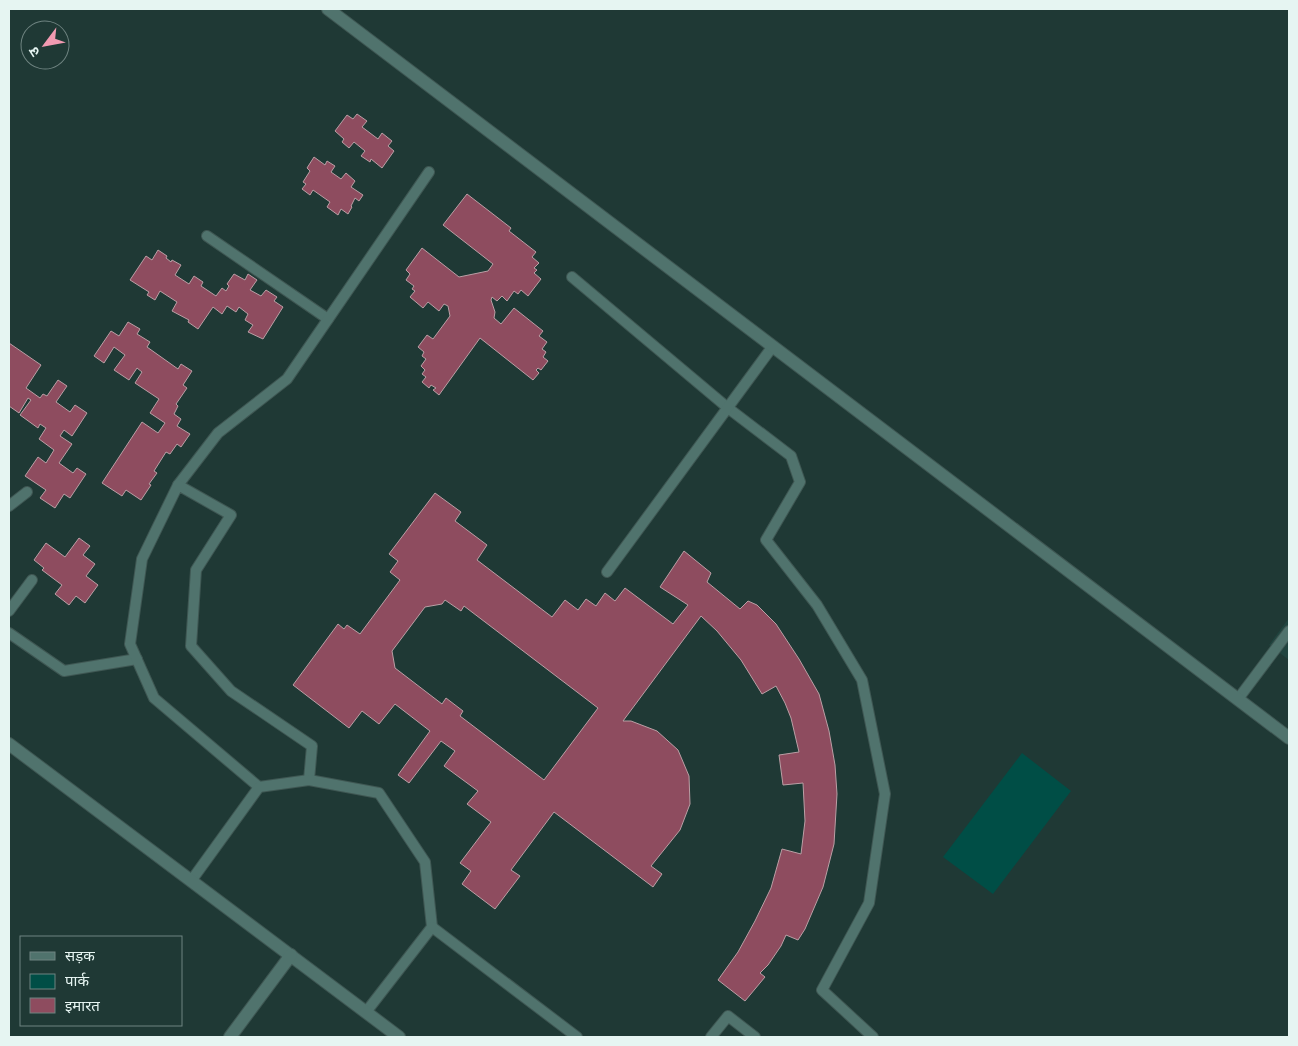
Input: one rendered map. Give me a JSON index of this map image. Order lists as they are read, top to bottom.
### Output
{
  "legend": ["सड़क", "पार्क", "इमारत"],
  "north": "bottom left"
}
